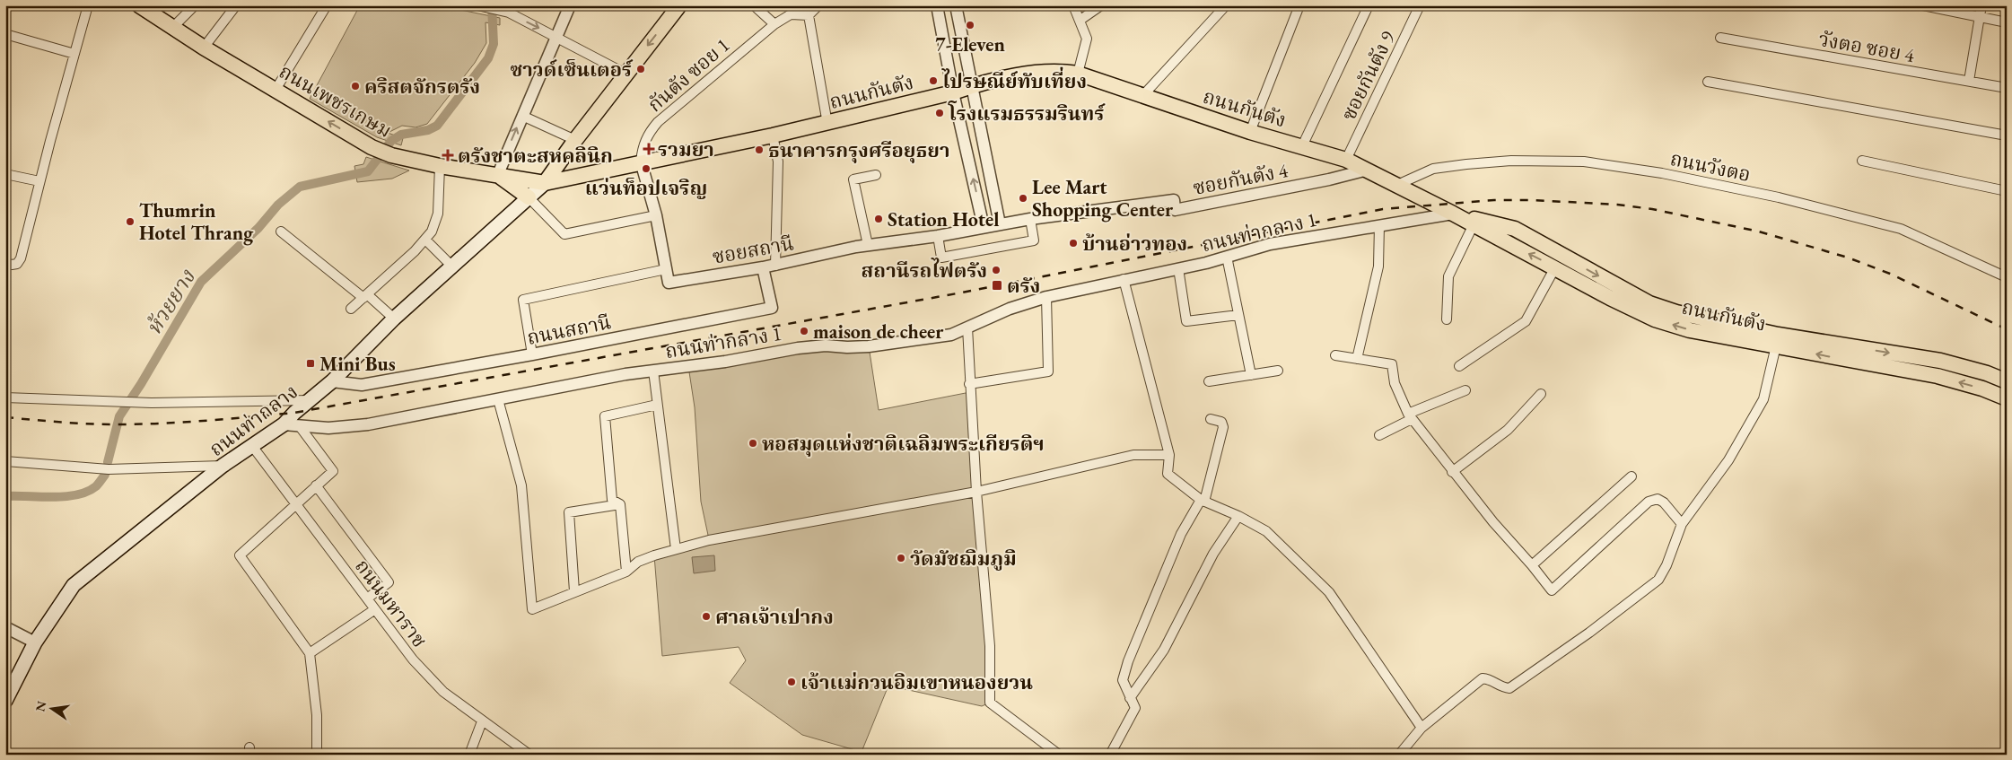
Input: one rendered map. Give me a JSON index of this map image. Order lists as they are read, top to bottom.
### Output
{
  "streets": {
    "main road": ["ถนนกันตัง", "ถนนเพชรเกษม", "ถนนท่ากลาง"],
    "street": [
      "วังตอ ซอย 4",
      "กันตัง ซอย 1",
      "ซอยกันตัง 9",
      "ถนนวังตอ",
      "ซอยกันตัง 4",
      "ถนนท่ากลาง 1",
      "ซอยสถานี",
      "ถนนสถานี",
      "ถนนมหาราช"
    ]
  },
  "crossings": [
    ["กันตัง ซอย 1", "ถนนกันตัง"],
    ["ซอยกันตัง 9", "ถนนกันตัง"],
    ["ถนนกันตัง", "ถนนเพชรเกษม"],
    ["ถนนกันตัง", "ถนนวังตอ"],
    ["ถนนกันตัง", "ซอยกันตัง 4"],
    ["ถนนกันตัง", "ถนนท่ากลาง 1"],
    ["ถนนกันตัง", "ถนนท่ากลาง"],
    ["ถนนเพชรเกษม", "ถนนท่ากลาง"],
    ["ซอยกันตัง 4", "ซอยสถานี"],
    ["ถนนท่ากลาง 1", "ถนนท่ากลาง"],
    ["ซอยสถานี", "ถนนสถานี"],
    ["ถนนสถานี", "ถนนท่ากลาง"],
    ["ถนนท่ากลาง", "ถนนมหาราช"]
  ],
  "one_way": ["ถนนเพชรเกษม"],
  "water": ["ห้วยยาง"],
  "places": {
    "other": [
      "7-Eleven",
      "ซาวด์เซ็นเตอร์",
      "ไปรษณีย์ทับเที่ยง",
      "คริสตจักรตรัง",
      "โรงแรมธรรมรินทร์",
      "ธนาคารกรุงศรีอยุธยา",
      "แว่นท็อปเจริญ",
      "Lee Mart Shopping Center",
      "Station Hotel",
      "Thumrin Hotel Thrang",
      "บ้านอ่าวทอง",
      "สถานีรถไฟตรัง",
      "maison de cheer",
      "หอสมุดแห่งชาติเฉลิมพระเกียรติฯ",
      "วัดมัชฌิมภูมิ",
      "ศาลเจ้าเปากง",
      "เจ้าเเม่กวนอิมเขาหนองยวน"
    ],
    "health": ["รวมยา", "ตรังชาตะสหคลินิก"],
    "transit": ["ตรัง", "Mini Bus"]
  },
  "north": "left"
}
